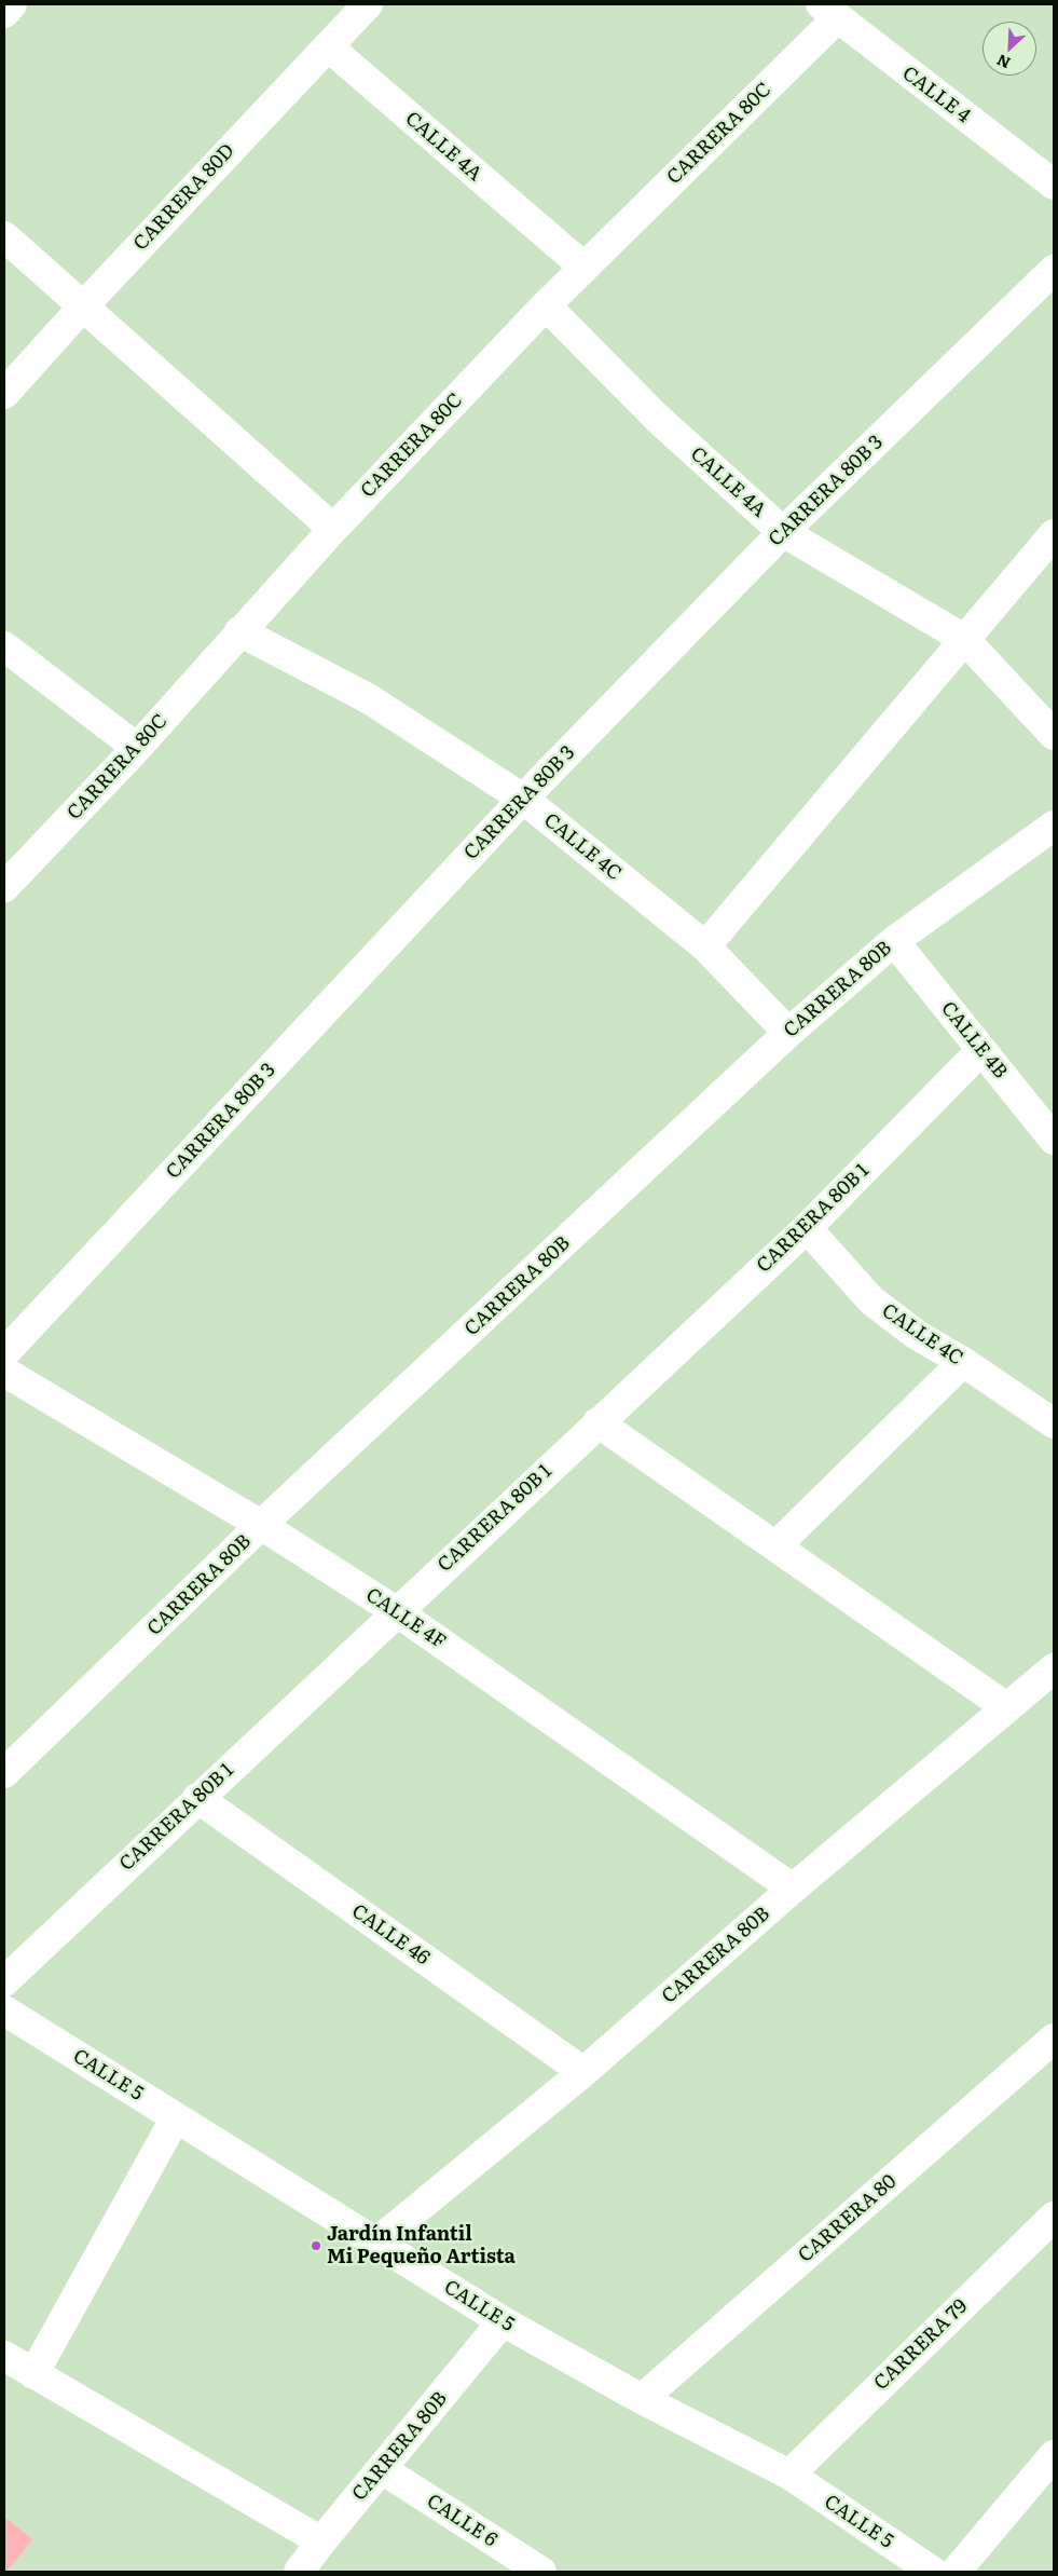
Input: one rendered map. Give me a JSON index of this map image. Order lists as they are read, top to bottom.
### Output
{
  "streets": {
    "street": [
      "CALLE 4",
      "CARRERA 80C",
      "CALLE 4A",
      "CARRERA 80D",
      "CARRERA 80B 3",
      "CALLE 4C",
      "CARRERA 80B",
      "CALLE 4B",
      "CARRERA 80B 1",
      "CALLE 4F",
      "CALLE 46",
      "CALLE 5",
      "CARRERA 80",
      "CARRERA 79",
      "CALLE 6"
    ]
  },
  "crossings": [
    ["CALLE 4", "CARRERA 80C"],
    ["CARRERA 80C", "CALLE 4A"],
    ["CARRERA 80C", "CALLE 4C"],
    ["CALLE 4A", "CARRERA 80D"],
    ["CALLE 4A", "CARRERA 80B 3"],
    ["CARRERA 80B 3", "CALLE 4C"],
    ["CALLE 4C", "CARRERA 80B"],
    ["CALLE 4C", "CARRERA 80B 1"],
    ["CARRERA 80B", "CALLE 4B"],
    ["CARRERA 80B", "CALLE 4F"],
    ["CARRERA 80B", "CALLE 46"],
    ["CARRERA 80B", "CALLE 5"],
    ["CARRERA 80B", "CALLE 6"],
    ["CALLE 4B", "CARRERA 80B 1"],
    ["CARRERA 80B 1", "CALLE 4F"],
    ["CARRERA 80B 1", "CALLE 46"],
    ["CALLE 5", "CARRERA 80"],
    ["CALLE 5", "CARRERA 79"]
  ],
  "places": ["Jardín Infantil Mi Pequeño Artista"],
  "north": "bottom left"
}
